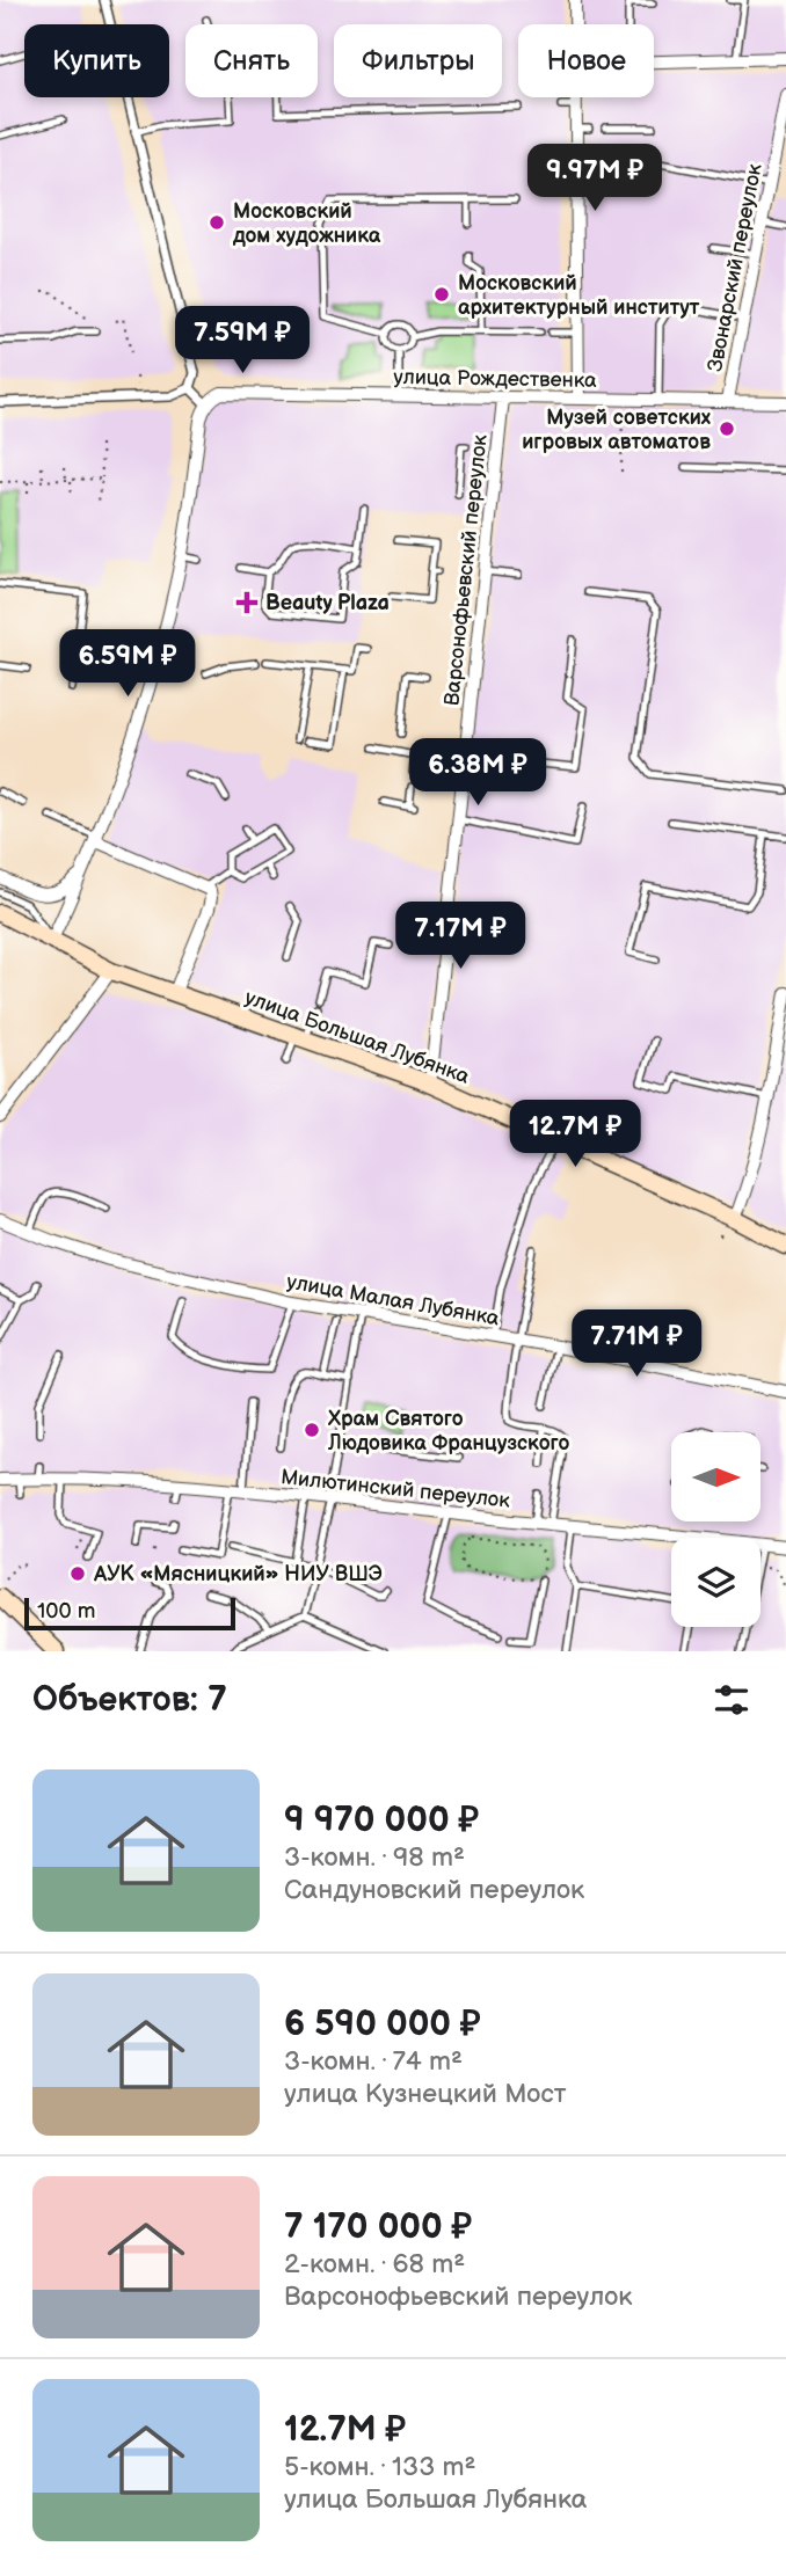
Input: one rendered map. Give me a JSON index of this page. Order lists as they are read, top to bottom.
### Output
{
  "streets": {
    "main road": ["улица Большая Лубянка"],
    "street": [
      "Звонарский переулок",
      "улица Рождественка",
      "Варсонофьевский переулок",
      "улица Малая Лубянка",
      "Милютинский переулок"
    ]
  },
  "crossings": [
    ["Звонарский переулок", "улица Рождественка"],
    ["улица Рождественка", "Варсонофьевский переулок"],
    ["Варсонофьевский переулок", "улица Большая Лубянка"]
  ],
  "places": {
    "other": [
      "Московский дом художника",
      "Московский архитектурный институт",
      "Музей советских игровых автоматов",
      "Храм Святого Людовика Французского",
      "АУК «Мясницкий» НИУ ВШЭ"
    ],
    "health": ["Beauty Plaza"]
  },
  "scale_bar": "100 m",
  "north": "right",
  "page": {
    "chip": [
      "Купить",
      "Снять",
      "Фильтры",
      "Новое"
    ],
    "price": [
      "9.97M ₽",
      "7.59M ₽",
      "6.59M ₽",
      "6.38M ₽",
      "7.17M ₽",
      "12.7M ₽",
      "7.71M ₽"
    ],
    "scale": "100 m",
    "heading": "Объектов: 7",
    "list": [
      {
        "name": "9 970 000 ₽",
        "note": "3-комн. · 98 m² · Сандуновский переулок"
      },
      {
        "name": "6 590 000 ₽",
        "note": "3-комн. · 74 m² · улица Кузнецкий Мост"
      },
      {
        "name": "7 170 000 ₽",
        "note": "2-комн. · 68 m² · Варсонофьевский переулок"
      },
      {
        "name": "12.7M ₽",
        "note": "5-комн. · 133 m² · улица Большая Лубянка"
      }
    ]
  }
}
